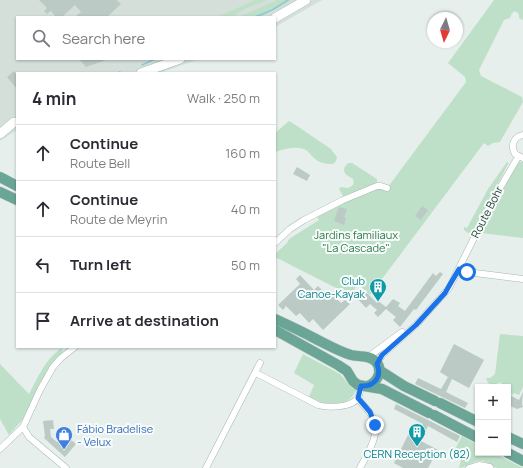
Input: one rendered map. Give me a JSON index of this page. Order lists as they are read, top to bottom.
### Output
{
  "streets": {
    "street": ["Route Bohr"]
  },
  "parks": ["Jardins familiaux \"La Cascade\""],
  "places": {
    "building": ["Club Canoe-Kayak", "CERN Reception (82)"],
    "shop": ["Fábio Bradelise - Velux"]
  },
  "north": "bottom",
  "page": {
    "search": "Search here",
    "heading": ["4 min", "Walk · 250 m"],
    "list": [
      ["Continue", "Route Bell", "160 m"],
      ["Continue", "Route de Meyrin", "40 m"],
      ["Turn left", "50 m"],
      "Arrive at destination"
    ],
    "map_buttons": ["+", "−"]
  }
}
